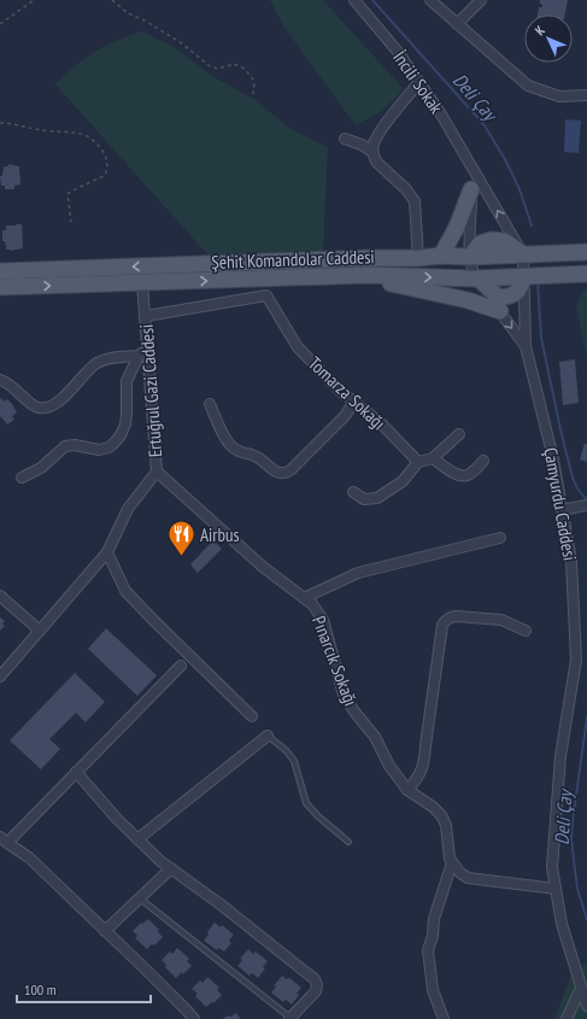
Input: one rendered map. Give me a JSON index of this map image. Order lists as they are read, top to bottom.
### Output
{
  "streets": {
    "main road": ["Şehit Komandolar Caddesi"],
    "street": [
      "İncili Sokak",
      "Ertuğrul Gazi Caddesi",
      "Tomarza Sokağı",
      "Çamyurdu Caddesi",
      "Pınarcık Sokağı"
    ]
  },
  "crossings": [
    ["İncili Sokak", "Şehit Komandolar Caddesi"],
    ["İncili Sokak", "Çamyurdu Caddesi"],
    ["Şehit Komandolar Caddesi", "Ertuğrul Gazi Caddesi"],
    ["Şehit Komandolar Caddesi", "Çamyurdu Caddesi"],
    ["Ertuğrul Gazi Caddesi", "Pınarcık Sokağı"]
  ],
  "water": ["Deli Çay"],
  "places": {
    "restaurant": ["Airbus"]
  },
  "scale_bar": "100 m",
  "north": "top left"
}
